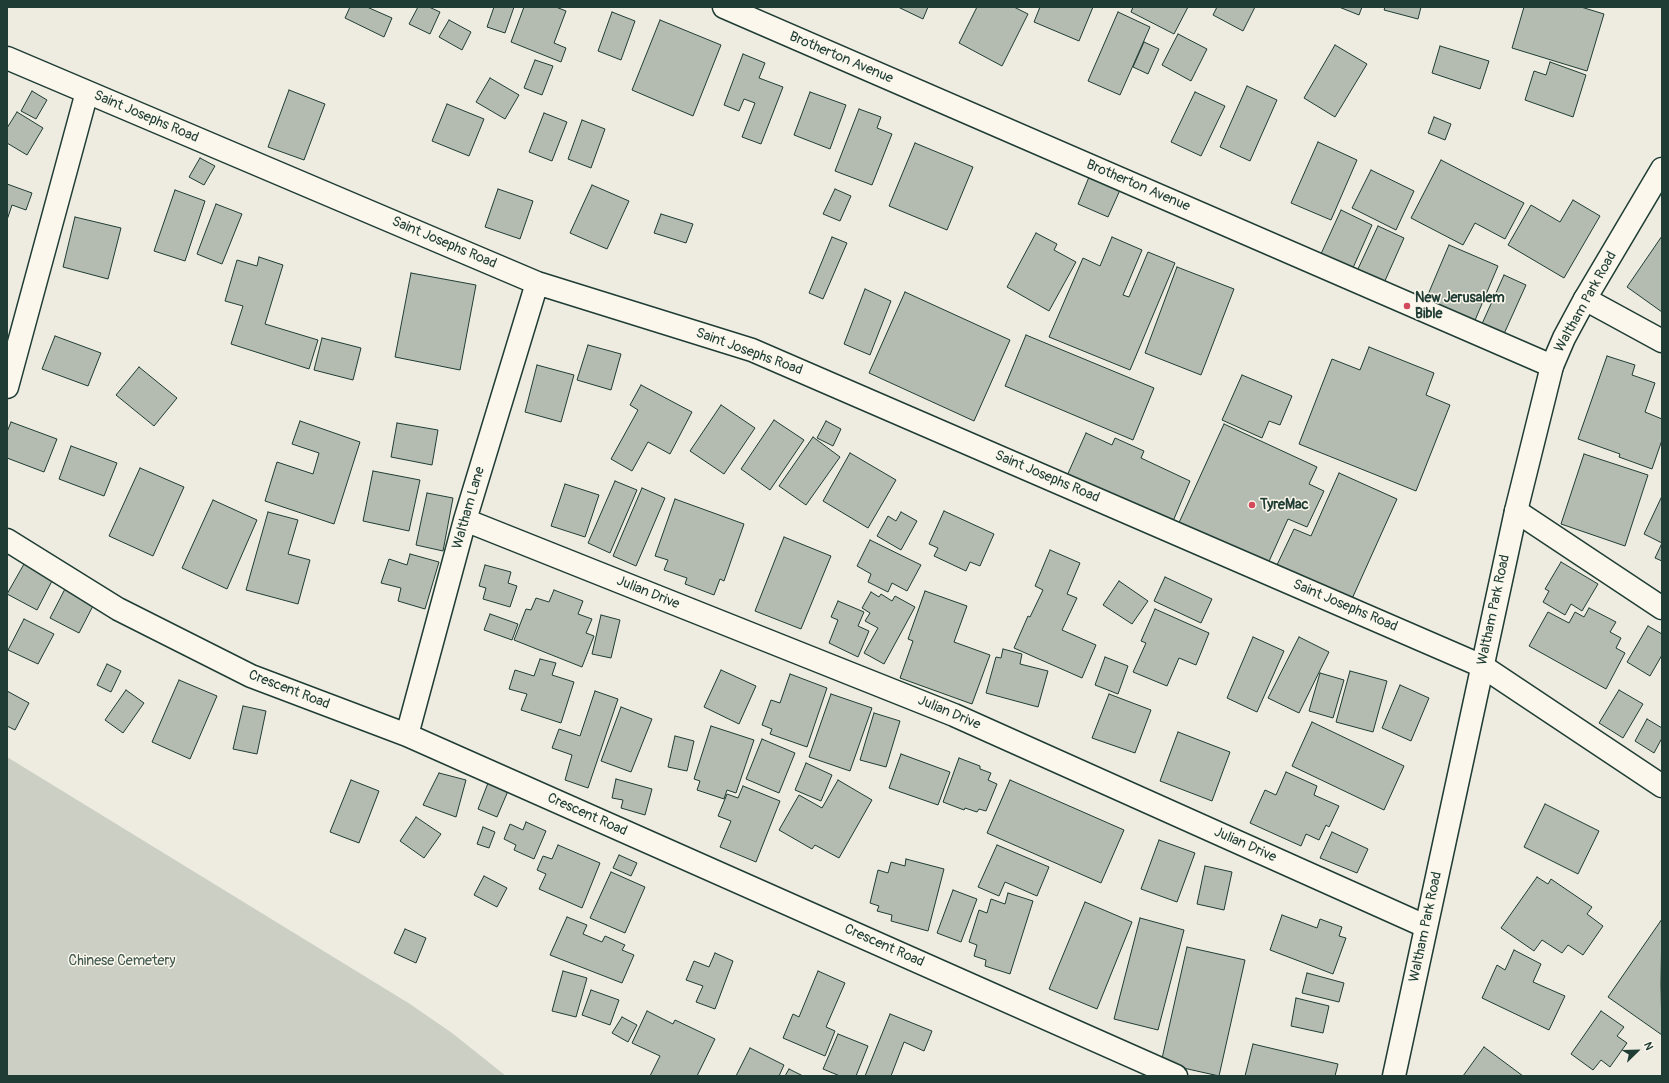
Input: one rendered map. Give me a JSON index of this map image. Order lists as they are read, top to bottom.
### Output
{
  "streets": {
    "street": [
      "Brotherton Avenue",
      "Saint Josephs Road",
      "Waltham Park Road",
      "Waltham Lane",
      "Julian Drive",
      "Crescent Road"
    ]
  },
  "crossings": [
    ["Brotherton Avenue", "Waltham Park Road"],
    ["Saint Josephs Road", "Waltham Park Road"],
    ["Saint Josephs Road", "Waltham Lane"],
    ["Waltham Park Road", "Julian Drive"],
    ["Waltham Lane", "Julian Drive"],
    ["Waltham Lane", "Crescent Road"]
  ],
  "parks": ["Chinese Cemetery"],
  "places": ["New Jerusalem Bible", "TyreMac"],
  "north": "top right"
}
